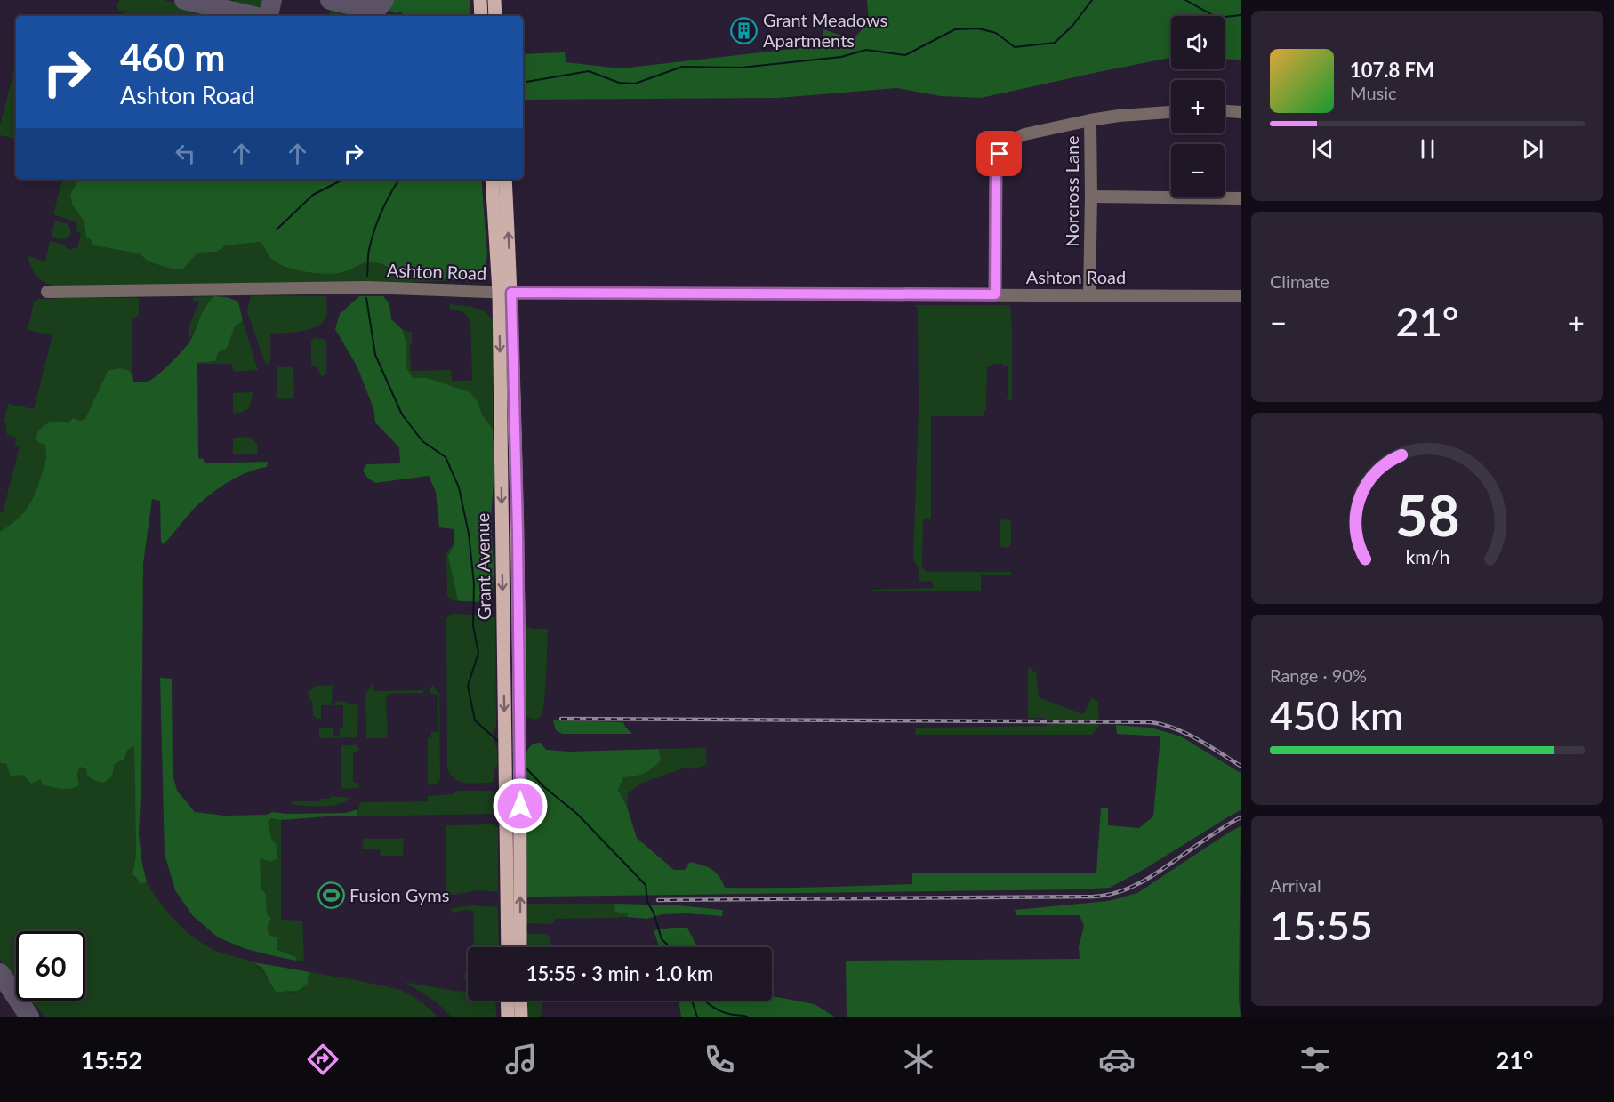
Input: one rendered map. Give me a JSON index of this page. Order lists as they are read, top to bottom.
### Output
{
  "streets": {
    "main road": ["Grant Avenue"],
    "street": ["Norcross Lane", "Ashton Road"]
  },
  "crossings": [
    ["Norcross Lane", "Ashton Road"],
    ["Ashton Road", "Grant Avenue"]
  ],
  "places": {
    "building": ["Grant Meadows Apartments"],
    "sports": ["Fusion Gyms"]
  },
  "page": {
    "map_buttons": ["+", "−"],
    "turn": ["460 m", "Ashton Road"],
    "song": ["107.8 FM", "Music"],
    "tile": [
      "Climate",
      ["Range · 90%", "450 km"],
      ["Arrival", "15:55"]
    ],
    "heat": ["−", "21°", "+"],
    "limit": "60",
    "trip": "15:55 · 3 min · 1.0 km",
    "tabs": ["15:52", "21°"],
    "gauge": ["58", "km/h"]
  }
}
